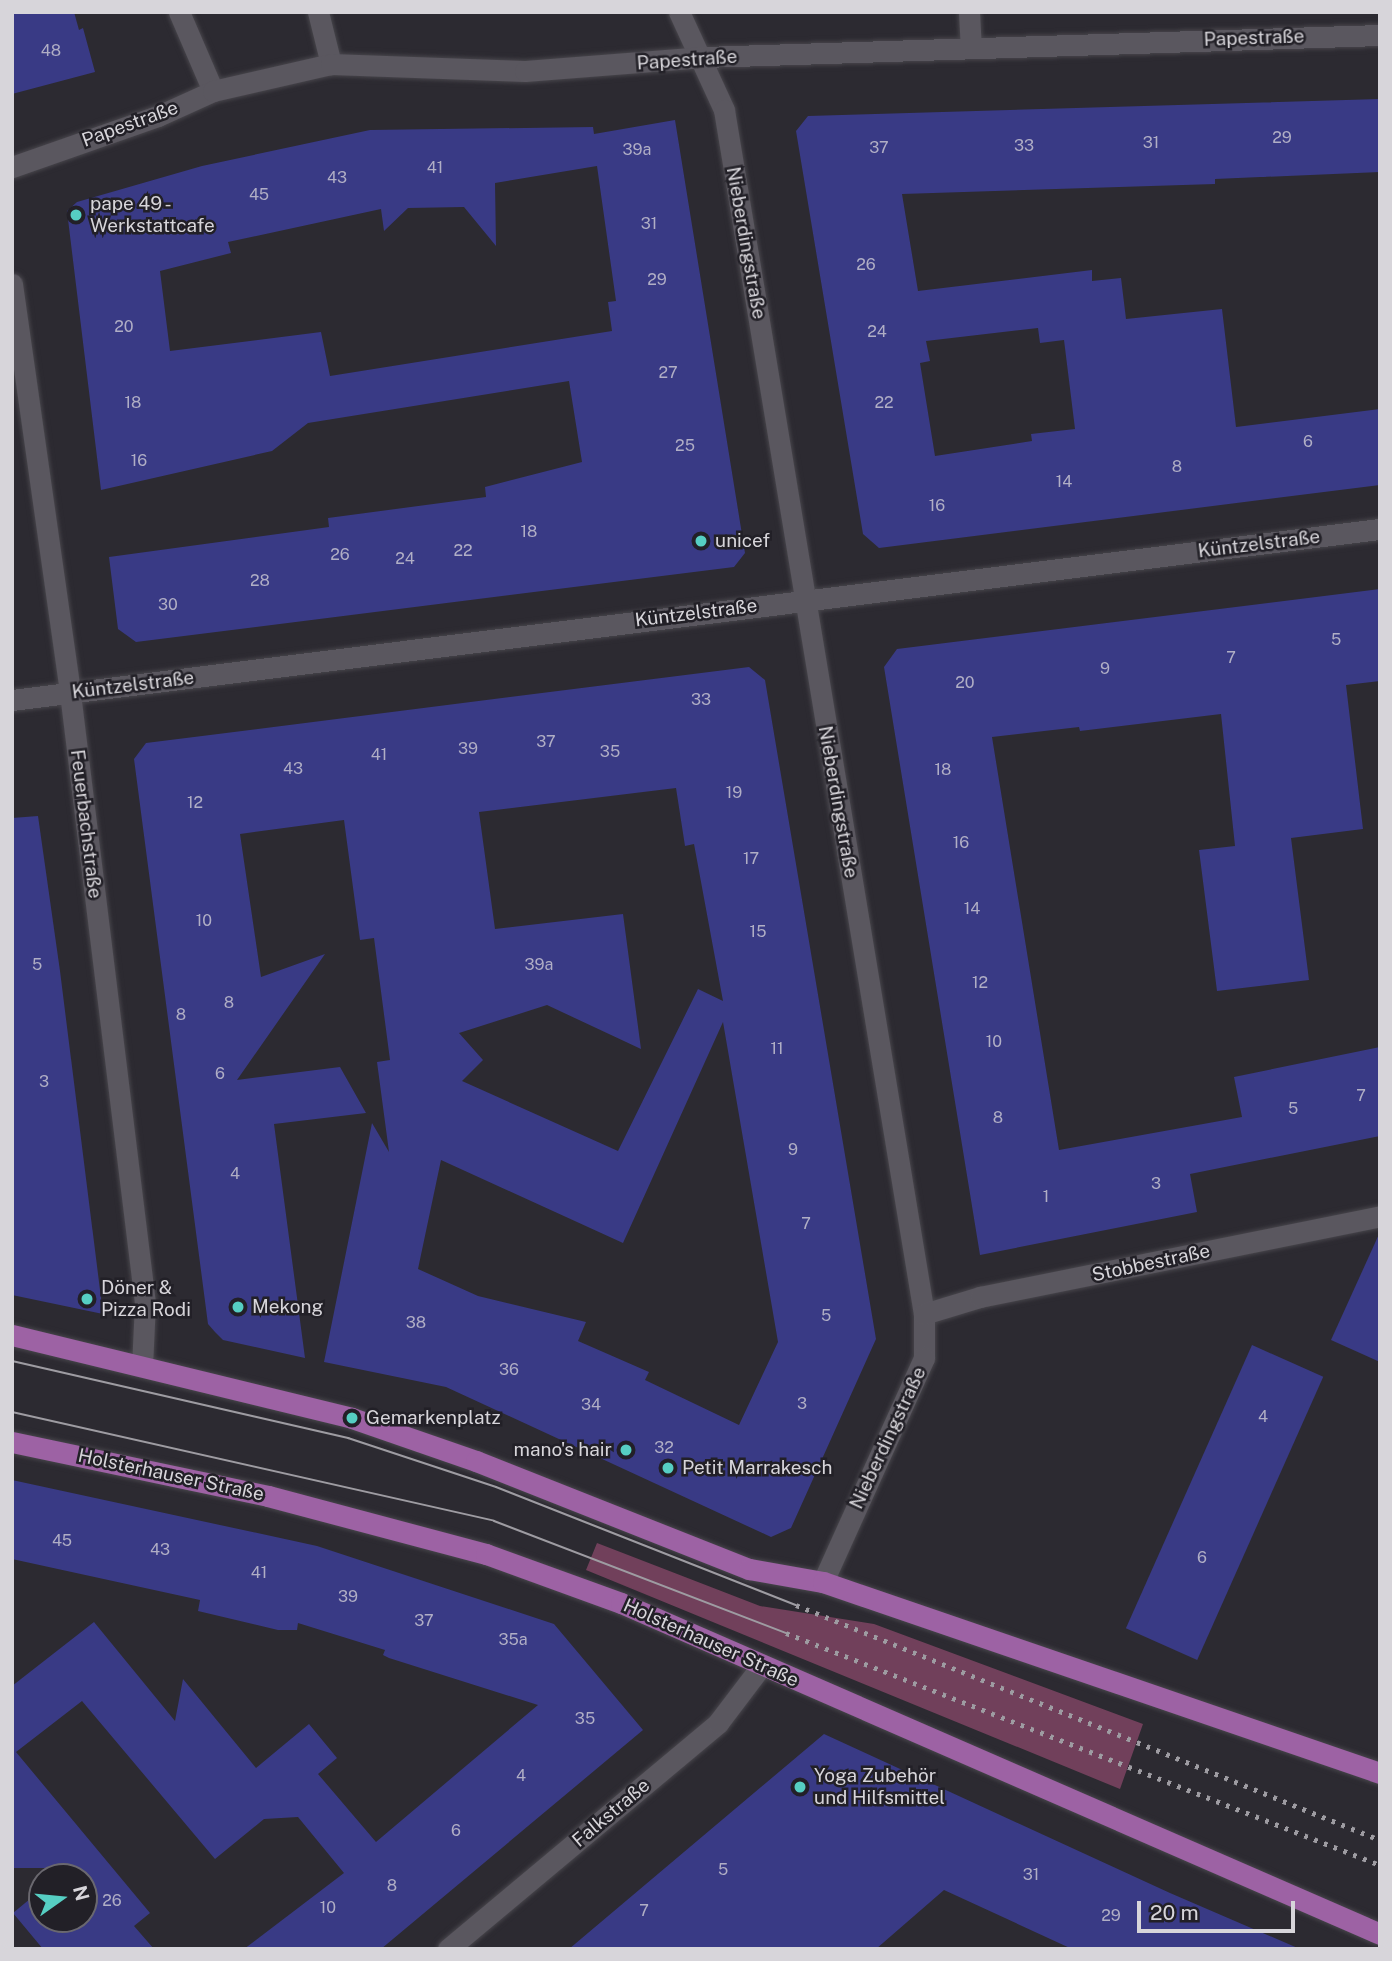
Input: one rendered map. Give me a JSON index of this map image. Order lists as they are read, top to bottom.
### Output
{
  "streets": {
    "main road": ["Holsterhauser Straße"],
    "street": [
      "Papestraße",
      "Nieberdingstraße",
      "Küntzelstraße",
      "Feuerbachstraße",
      "Stobbestraße",
      "Falkstraße"
    ]
  },
  "crossings": [
    ["Papestraße", "Nieberdingstraße"],
    ["Nieberdingstraße", "Küntzelstraße"],
    ["Nieberdingstraße", "Stobbestraße"],
    ["Küntzelstraße", "Feuerbachstraße"],
    ["Holsterhauser Straße", "Falkstraße"]
  ],
  "places": [
    "pape 49 - Werkstattcafe",
    "unicef",
    "Döner & Pizza Rodi",
    "Mekong",
    "Gemarkenplatz",
    "mano's hair",
    "Petit Marrakesch",
    "Yoga Zubehör und Hilfsmittel"
  ],
  "house_numbers": [
    "48",
    "29",
    "31",
    "33",
    "37",
    "39a",
    "41",
    "43",
    "45",
    "31",
    "26",
    "29",
    "20",
    "24",
    "27",
    "18",
    "22",
    "6",
    "25",
    "16",
    "8",
    "14",
    "16",
    "18",
    "22",
    "26",
    "24",
    "28",
    "30",
    "5",
    "7",
    "9",
    "20",
    "33",
    "37",
    "39",
    "35",
    "41",
    "43",
    "18",
    "19",
    "12",
    "16",
    "17",
    "14",
    "10",
    "15",
    "5",
    "39a",
    "12",
    "8",
    "8",
    "10",
    "11",
    "6",
    "3",
    "7",
    "5",
    "8",
    "9",
    "4",
    "3",
    "1",
    "7",
    "5",
    "38",
    "36",
    "3",
    "34",
    "4",
    "32",
    "45",
    "43",
    "6",
    "41",
    "39",
    "37",
    "35a",
    "35",
    "4",
    "6",
    "5",
    "31",
    "8",
    "26",
    "10",
    "7",
    "29"
  ],
  "scale_bar": "20 m",
  "north": "right"
}
